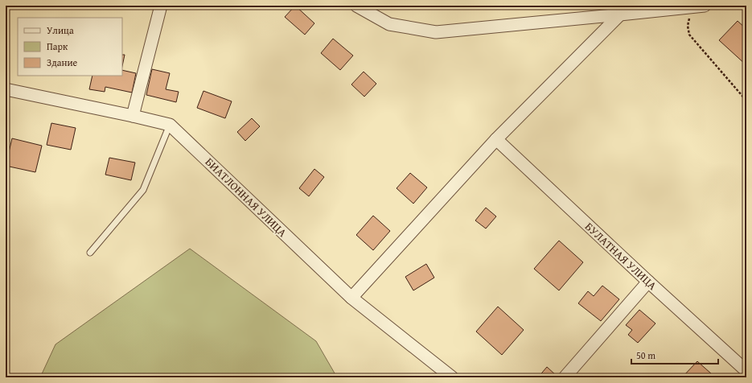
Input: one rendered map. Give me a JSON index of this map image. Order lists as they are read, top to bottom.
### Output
{
  "streets": {
    "street": ["БИАТЛОННАЯ УЛИЦА", "БУЛАТНАЯ УЛИЦА"]
  },
  "legend": ["Улица", "Парк", "Здание"],
  "scale_bar": "50 m"
}
